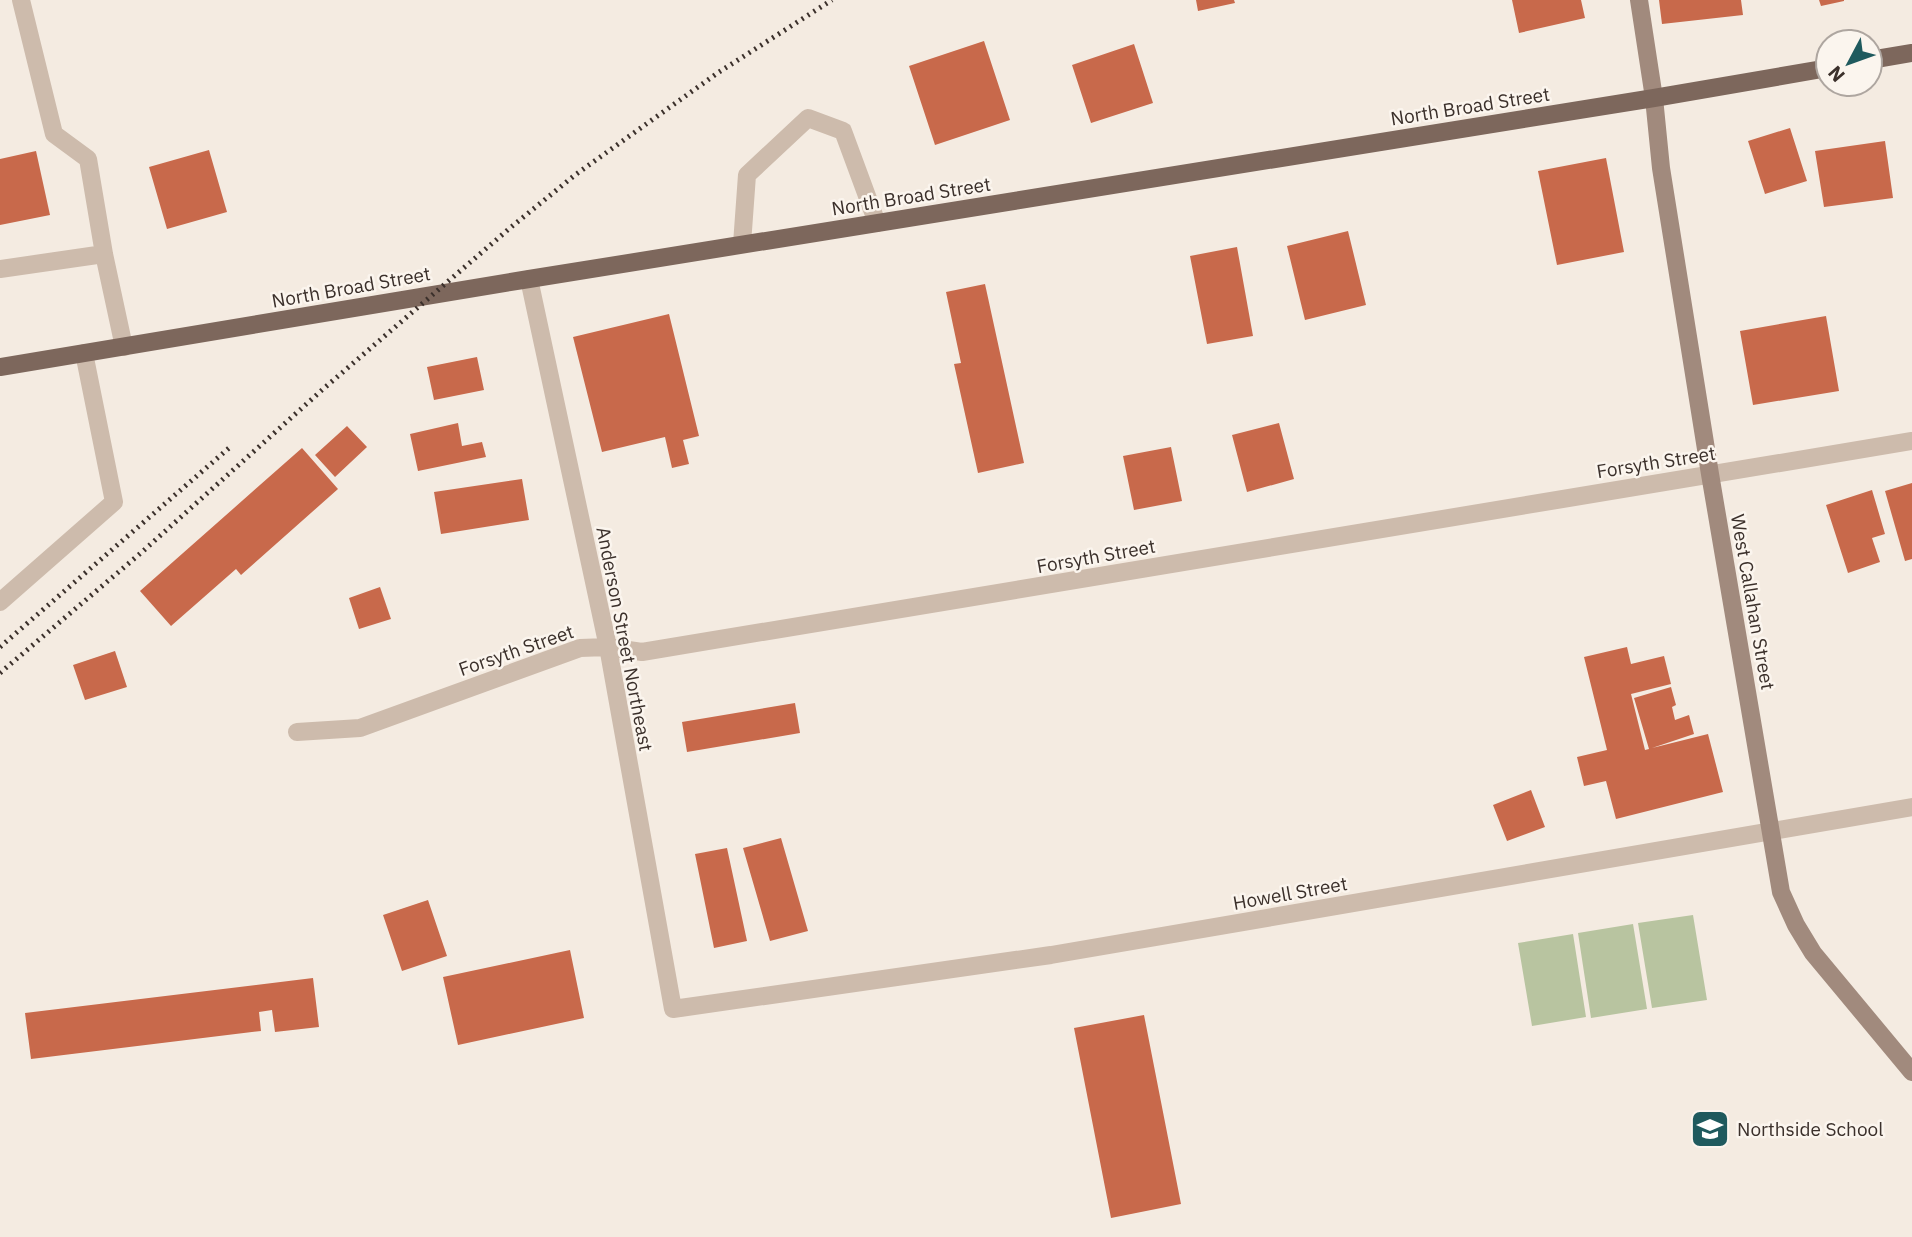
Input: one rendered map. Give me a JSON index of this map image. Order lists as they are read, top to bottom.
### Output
{
  "streets": {
    "main road": ["North Broad Street"],
    "street": [
      "Forsyth Street",
      "West Callahan Street",
      "Anderson Street Northeast",
      "Howell Street"
    ]
  },
  "crossings": [
    ["North Broad Street", "West Callahan Street"],
    ["North Broad Street", "Anderson Street Northeast"],
    ["Forsyth Street", "West Callahan Street"],
    ["Forsyth Street", "Anderson Street Northeast"],
    ["West Callahan Street", "Howell Street"],
    ["Anderson Street Northeast", "Howell Street"]
  ],
  "places": {
    "school or university": ["Northside School"]
  },
  "north": "bottom left"
}
